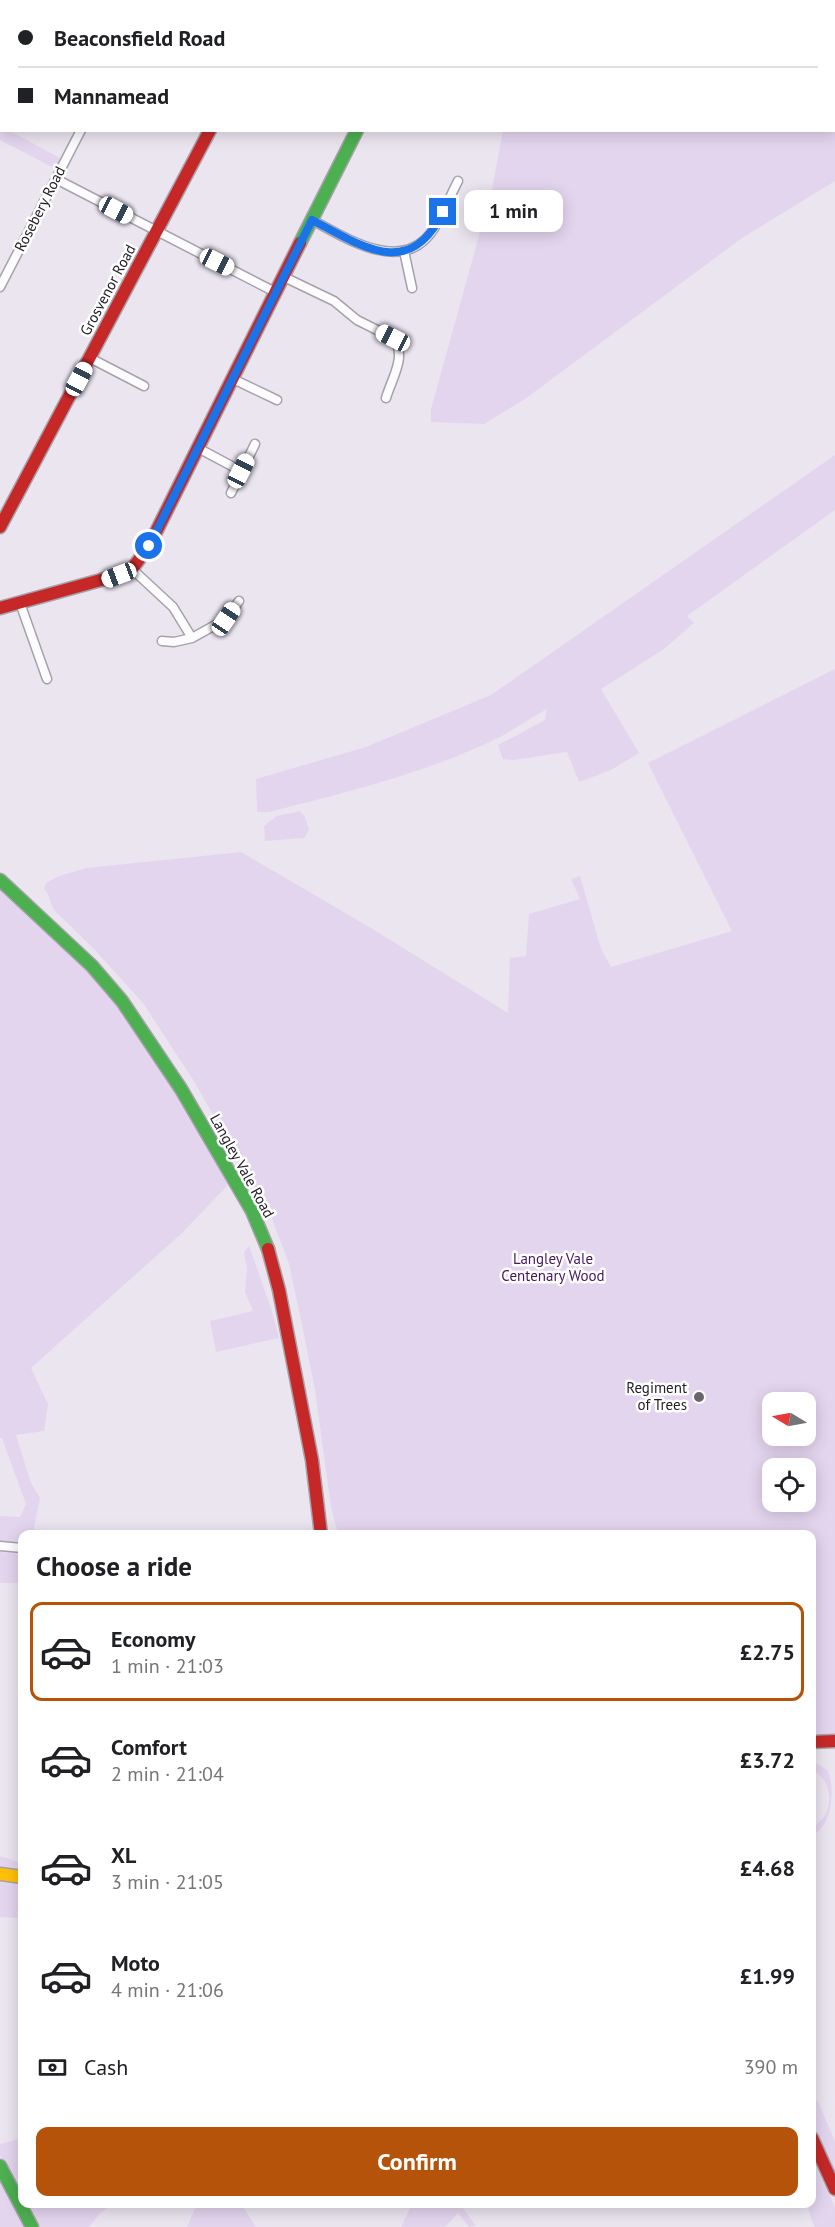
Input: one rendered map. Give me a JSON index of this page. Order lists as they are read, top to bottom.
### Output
{
  "streets": {
    "street": ["Rosebery Road", "Grosvenor Road", "Langley Vale Road"]
  },
  "parks": ["Langley Vale Centenary Wood"],
  "places": ["Regiment of Trees"],
  "north": "left",
  "page": {
    "banner": ["Beaconsfield Road", "Mannamead"],
    "bubble": "1 min",
    "heading": "Choose a ride",
    "list": [
      {
        "name": "Economy",
        "note": "1 min · 21:03",
        "value": "£2.75"
      },
      {
        "name": "Comfort",
        "note": "2 min · 21:04",
        "value": "£3.72"
      },
      {
        "name": "XL",
        "note": "3 min · 21:05",
        "value": "£4.68"
      },
      {
        "name": "Moto",
        "note": "4 min · 21:06",
        "value": "£1.99"
      }
    ],
    "pay": ["Cash", "390 m"],
    "buttons": "Confirm"
  }
}
